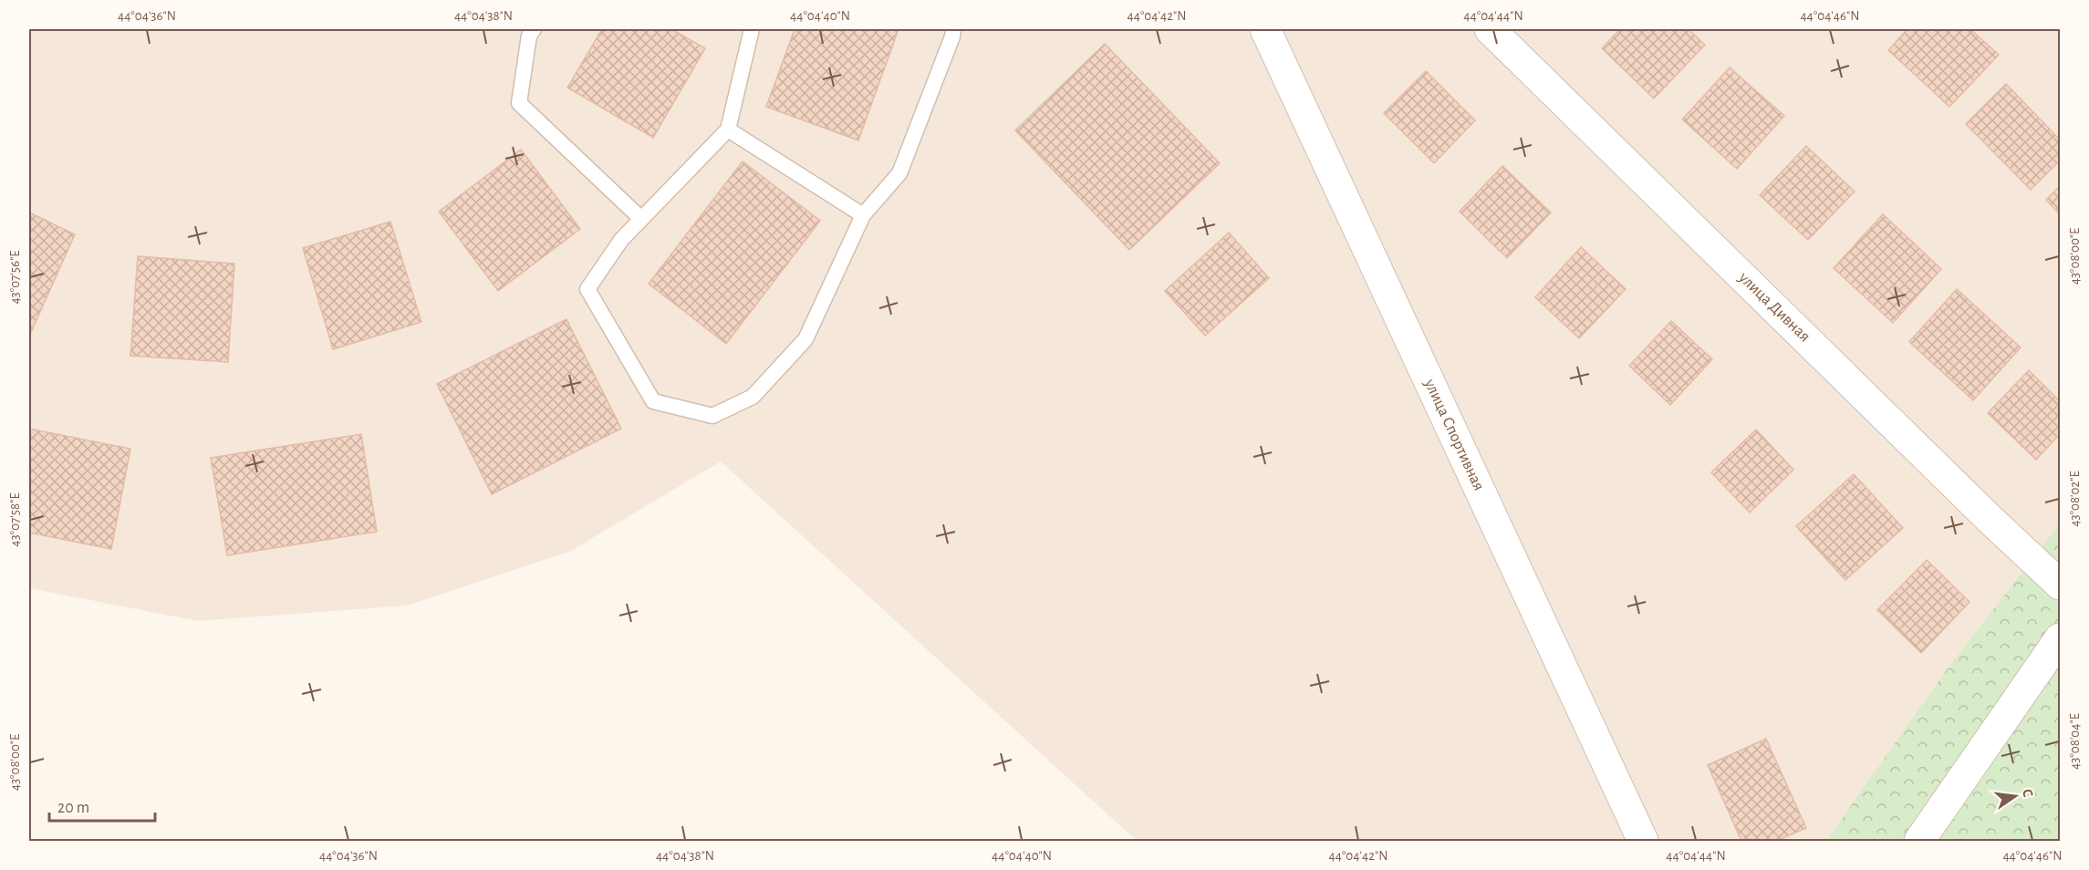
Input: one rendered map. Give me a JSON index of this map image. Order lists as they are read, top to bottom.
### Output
{
  "streets": {
    "street": ["улица Дивная", "улица Спортивная"]
  },
  "scale_bar": "20 m",
  "north": "right",
  "coordinates": [
    "44°04'36\"N",
    "44°04'38\"N",
    "44°04'40\"N",
    "44°04'42\"N",
    "44°04'44\"N",
    "44°04'46\"N",
    "43°08'00\"E",
    "43°07'56\"E",
    "43°08'02\"E",
    "43°07'58\"E",
    "43°08'04\"E"
  ]
}
